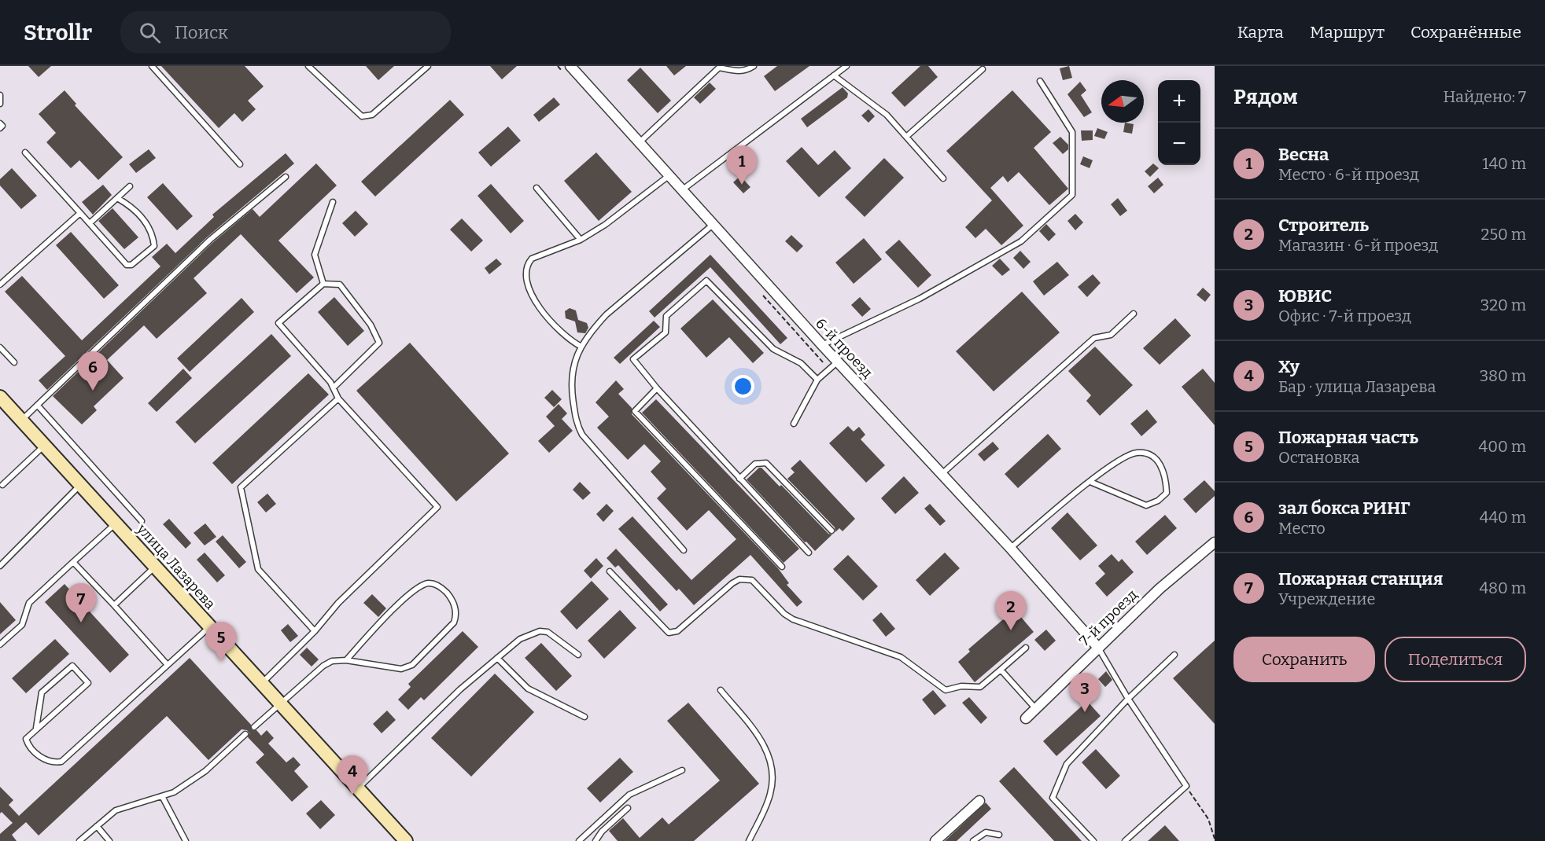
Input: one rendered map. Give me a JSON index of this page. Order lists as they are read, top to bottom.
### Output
{
  "streets": {
    "main road": ["улица Лазарева"],
    "street": ["6-й проезд", "7-й проезд"]
  },
  "crossings": [
    ["6-й проезд", "7-й проезд"]
  ],
  "north": "left",
  "page": {
    "header": "Strollr",
    "search": "Поиск",
    "nav": ["Карта", "Маршрут", "Сохранённые"],
    "heading": ["Рядом", "Найдено: 7"],
    "map_buttons": ["+", "−"],
    "list": [
      {
        "mark": "1",
        "name": "Весна",
        "note": "Место · 6-й проезд",
        "value": "140 m"
      },
      {
        "mark": "2",
        "name": "Строитель",
        "note": "Магазин · 6-й проезд",
        "value": "250 m"
      },
      {
        "mark": "3",
        "name": "ЮВИС",
        "note": "Офис · 7-й проезд",
        "value": "320 m"
      },
      {
        "mark": "4",
        "name": "Xy",
        "note": "Бар · улица Лазарева",
        "value": "380 m"
      },
      {
        "mark": "5",
        "name": "Пожарная часть",
        "note": "Остановка",
        "value": "400 m"
      },
      {
        "mark": "6",
        "name": "зал бокса РИНГ",
        "note": "Место",
        "value": "440 m"
      },
      {
        "mark": "7",
        "name": "Пожарная станция",
        "note": "Учреждение",
        "value": "480 m"
      }
    ],
    "pins": [
      "1",
      "6",
      "7",
      "2",
      "5",
      "3",
      "4"
    ],
    "buttons": ["Сохранить", "Поделиться"]
  }
}
